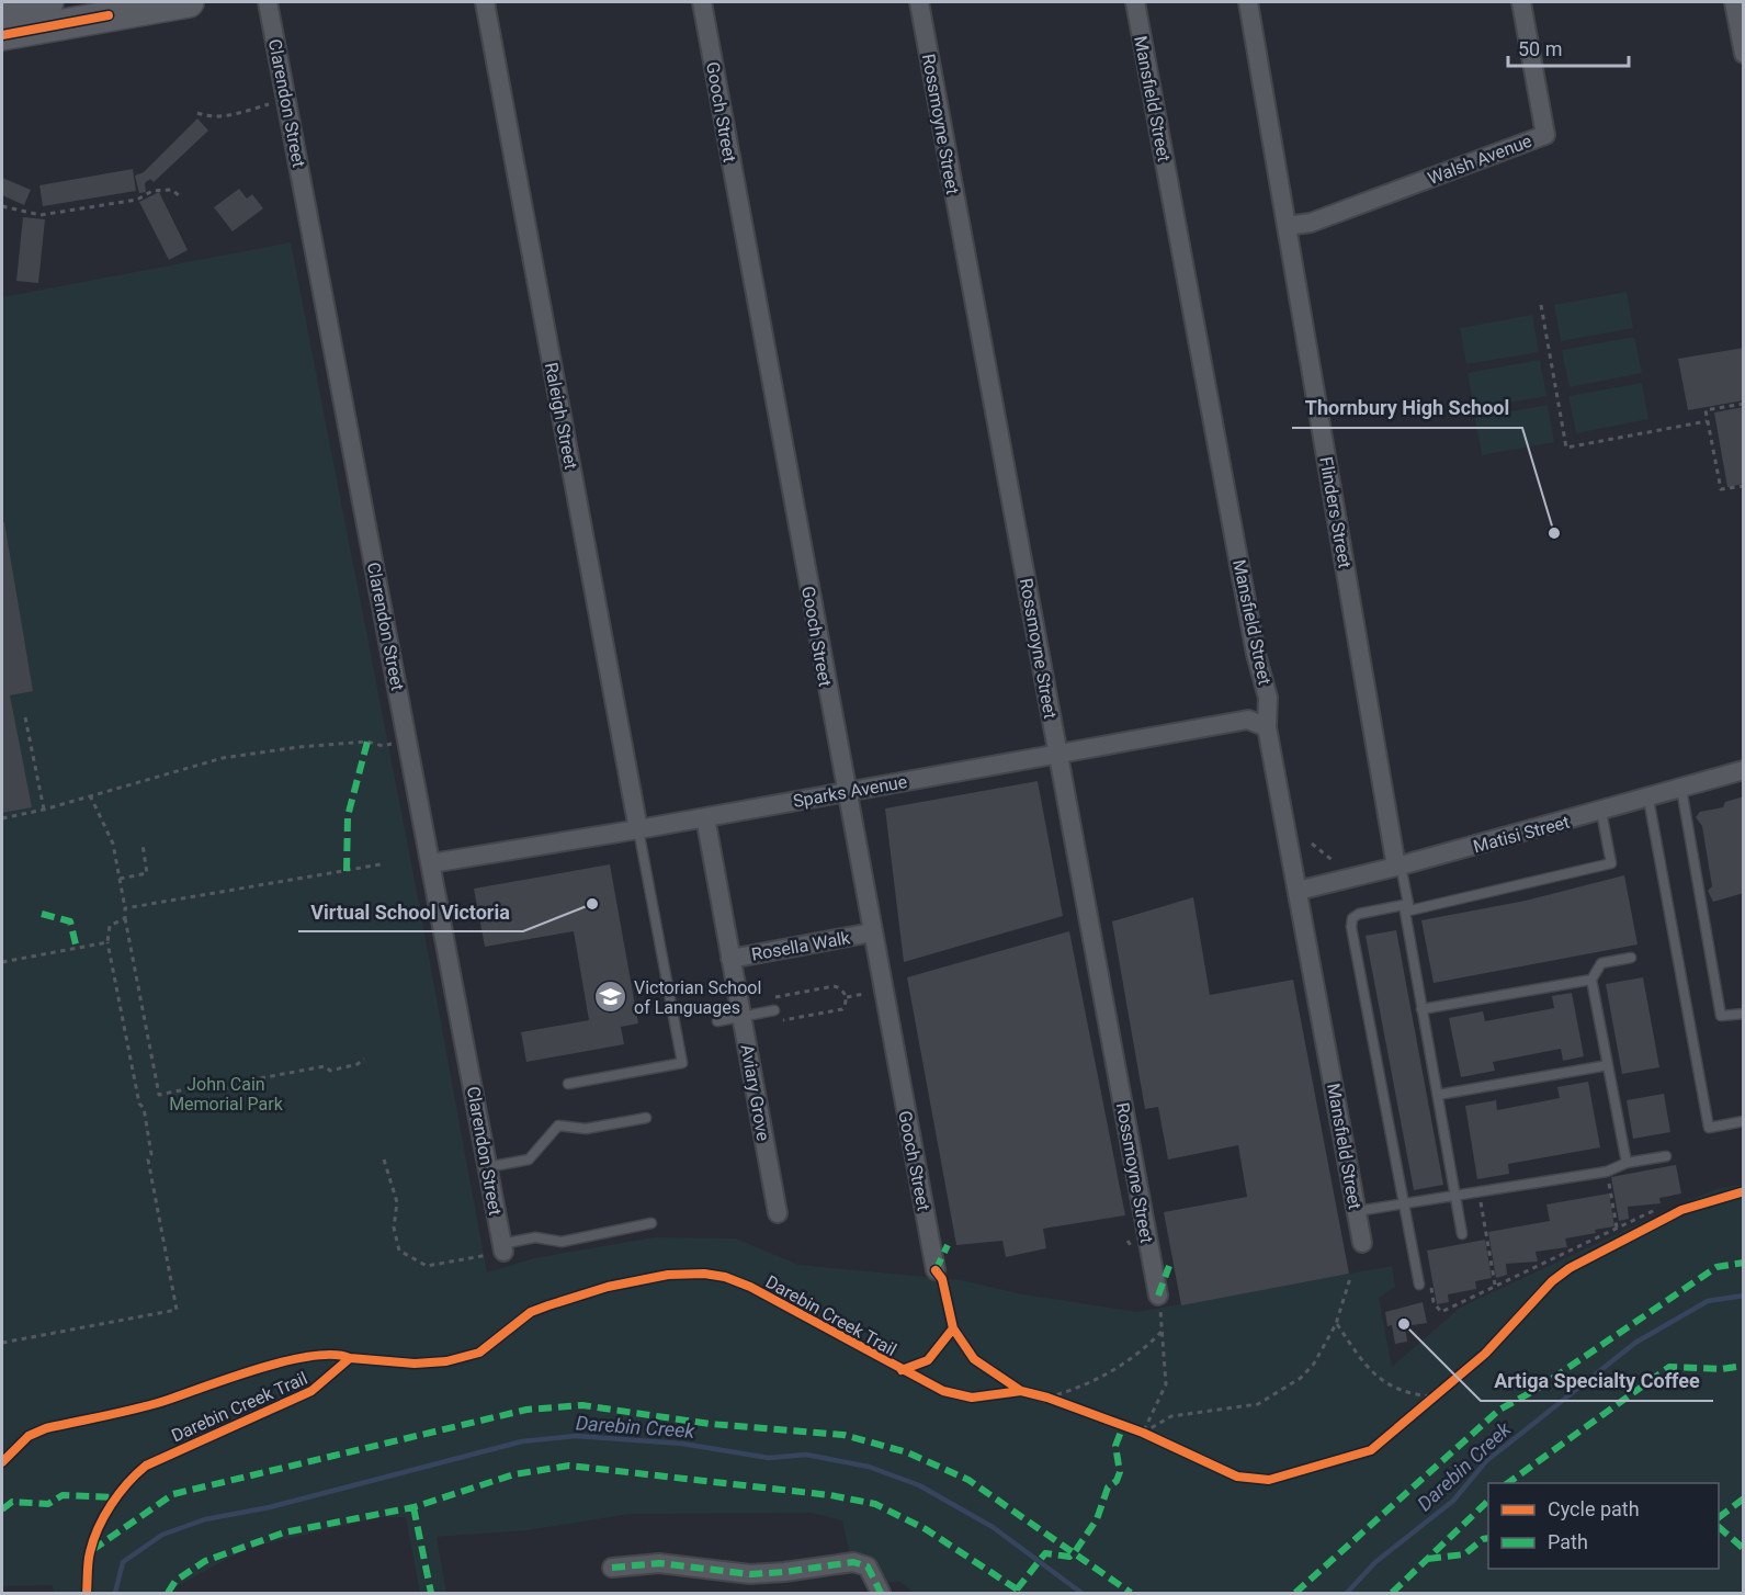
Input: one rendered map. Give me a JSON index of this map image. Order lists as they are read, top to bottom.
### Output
{
  "streets": {
    "street": [
      "Mansfield Street",
      "Clarendon Street",
      "Gooch Street",
      "Rossmoyne Street",
      "Walsh Avenue",
      "Raleigh Street",
      "Flinders Street",
      "Sparks Avenue",
      "Matisi Street",
      "Rosella Walk",
      "Aviary Grove"
    ],
    "cycle path": ["Darebin Creek Trail"]
  },
  "crossings": [
    ["Mansfield Street", "Sparks Avenue"],
    ["Mansfield Street", "Matisi Street"],
    ["Clarendon Street", "Sparks Avenue"],
    ["Gooch Street", "Sparks Avenue"],
    ["Gooch Street", "Rosella Walk"],
    ["Rossmoyne Street", "Sparks Avenue"],
    ["Walsh Avenue", "Flinders Street"],
    ["Raleigh Street", "Sparks Avenue"],
    ["Flinders Street", "Matisi Street"],
    ["Sparks Avenue", "Aviary Grove"],
    ["Rosella Walk", "Aviary Grove"]
  ],
  "water": ["Darebin Creek"],
  "parks": ["John Cain Memorial Park"],
  "places": {
    "other": ["Thornbury High School", "Virtual School Victoria", "Artiga Specialty Coffee"],
    "school or university": ["Victorian School of Languages"]
  },
  "legend": ["Cycle path", "Path"],
  "scale_bar": "50 m"
}
